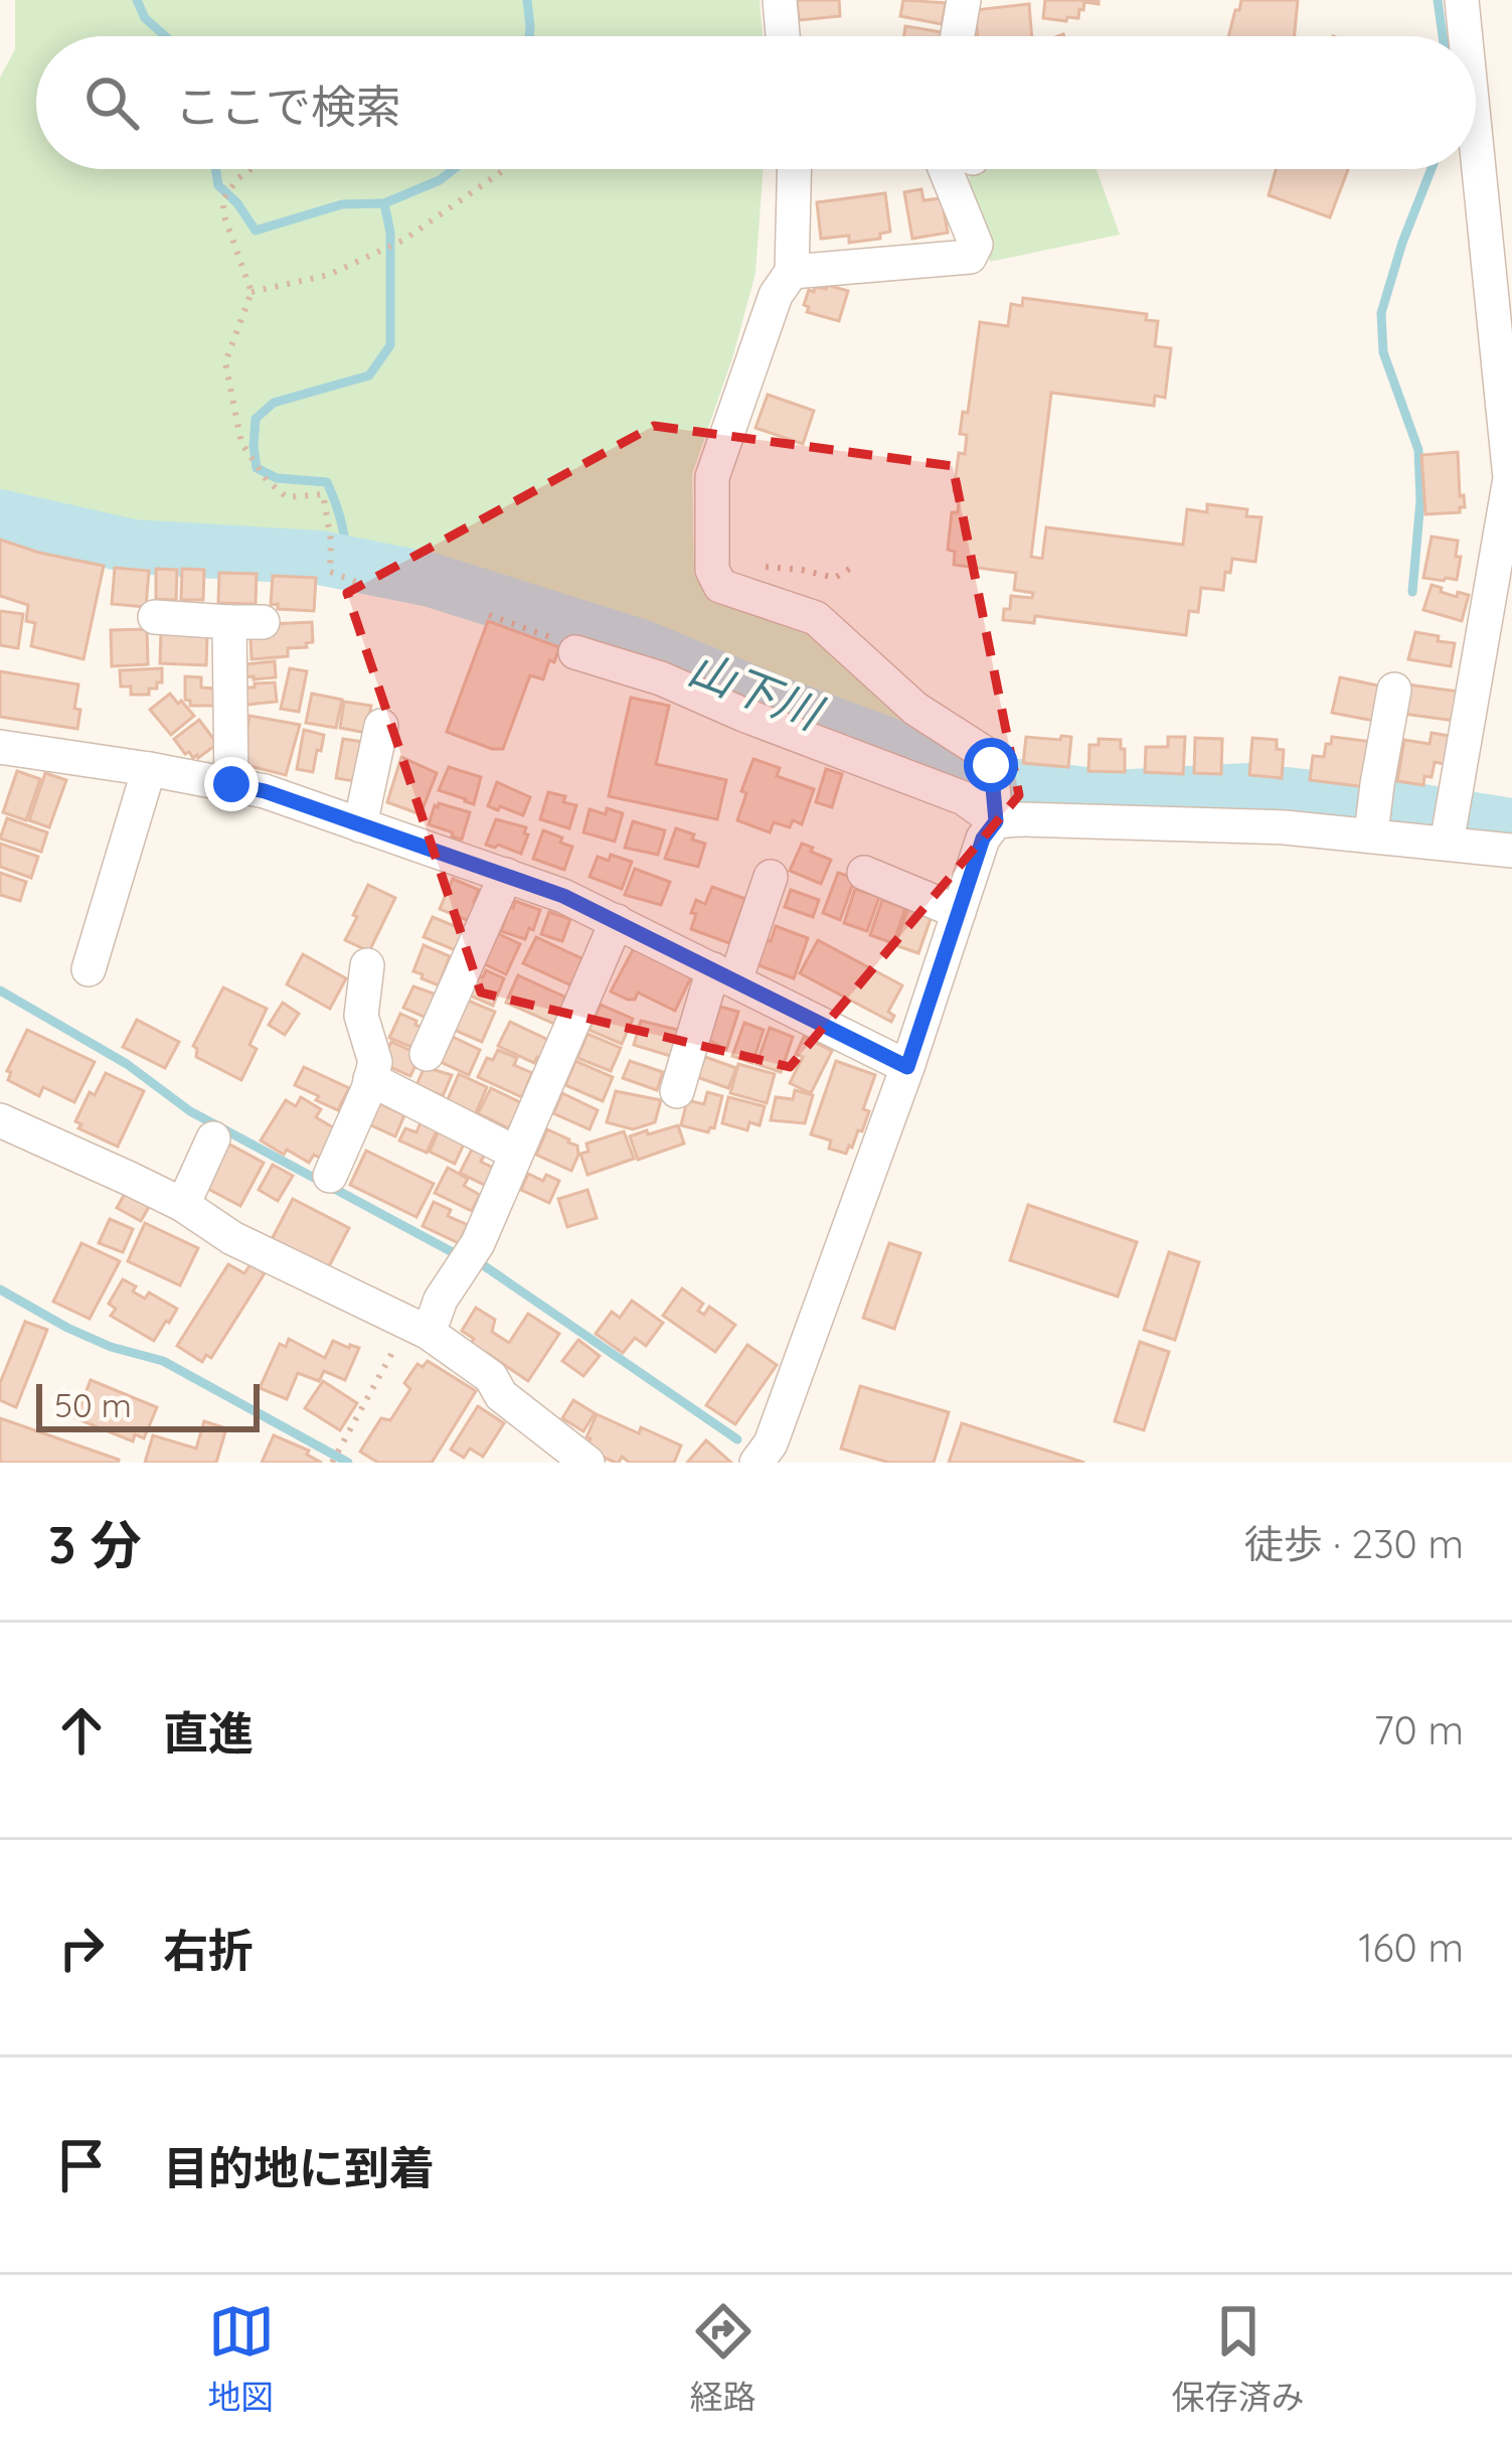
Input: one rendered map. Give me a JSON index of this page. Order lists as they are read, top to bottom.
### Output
{
  "water": ["山下川"],
  "scale_bar": "50 m",
  "page": {
    "search": "ここで検索",
    "scale": "50 m",
    "heading": ["3 分", "徒歩 · 230 m"],
    "list": [
      ["直進", "70 m"],
      ["右折", "160 m"],
      "目的地に到着"
    ],
    "nav": ["地図", "経路", "保存済み"]
  }
}
